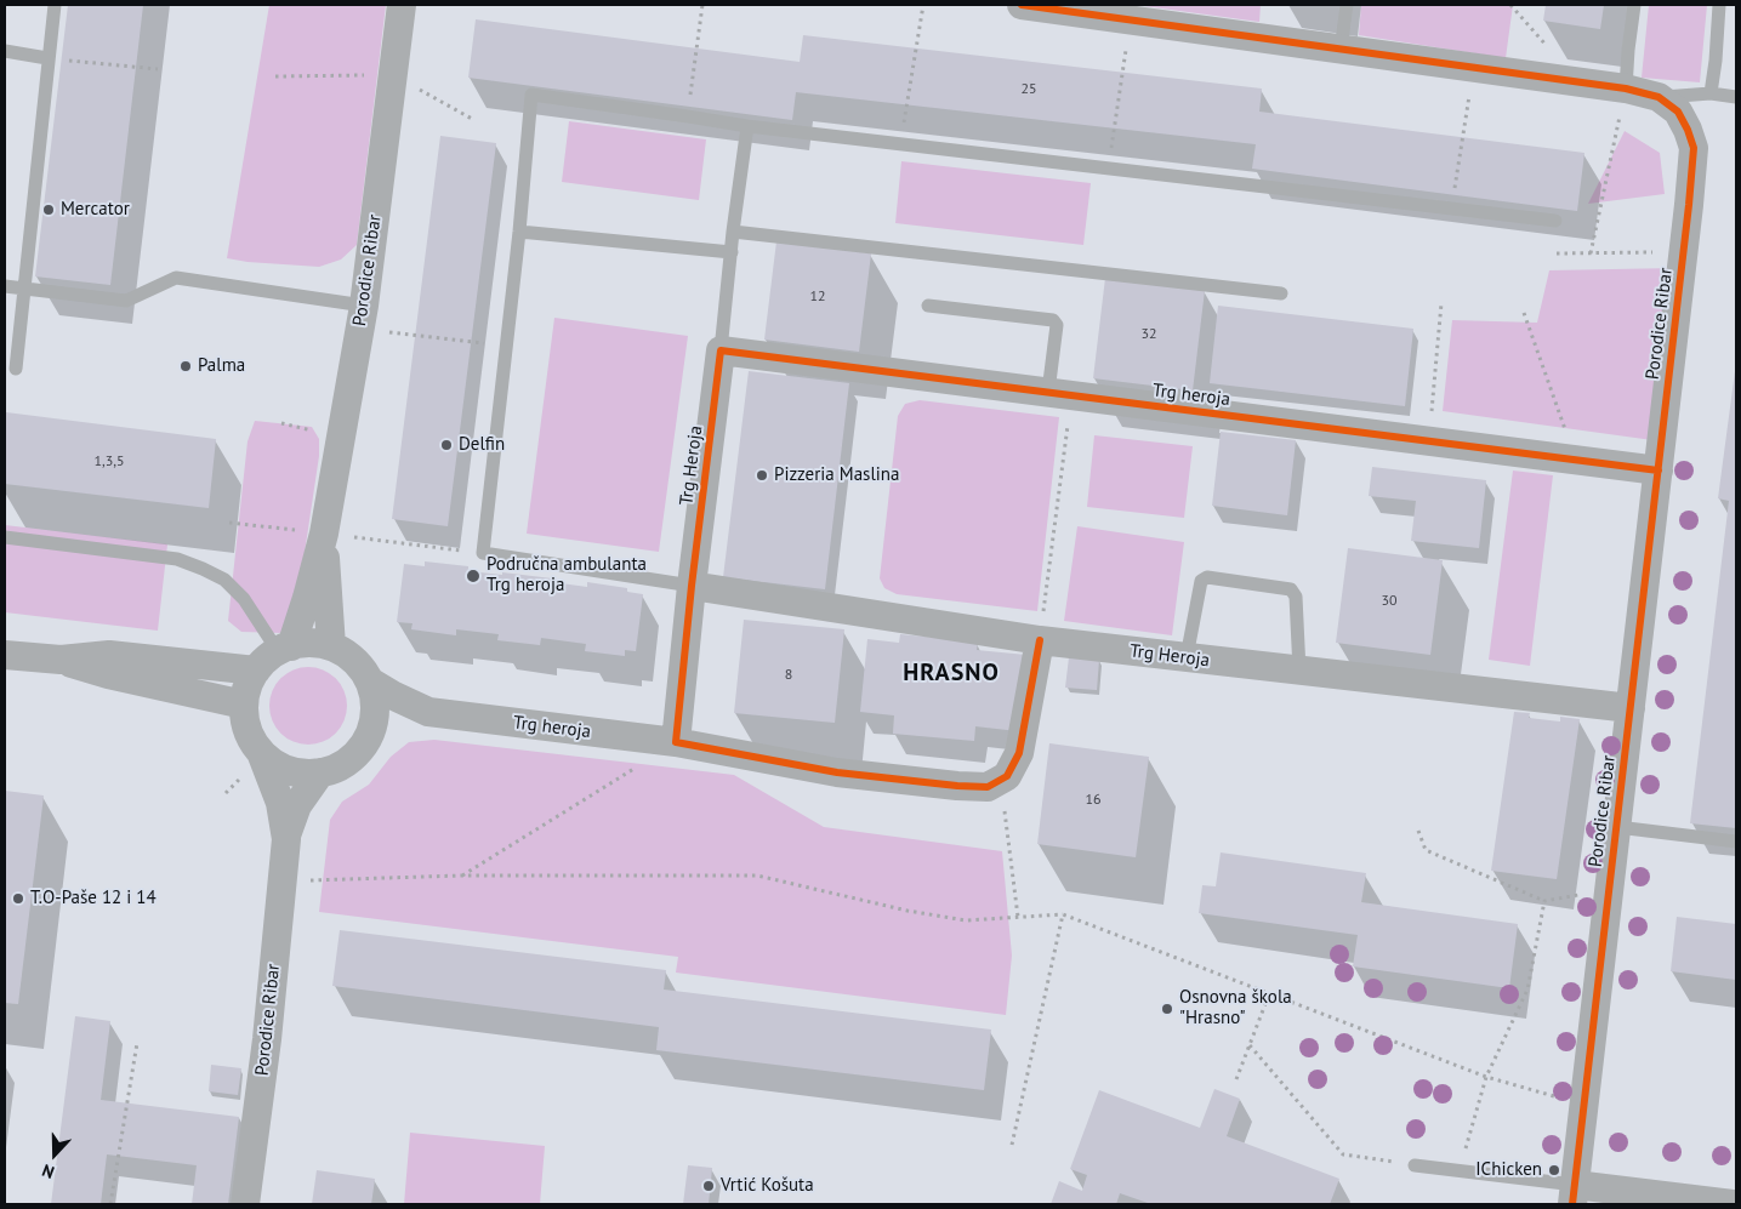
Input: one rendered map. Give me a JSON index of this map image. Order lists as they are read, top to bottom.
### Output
{
  "streets": {
    "street": ["Porodice Ribar", "Trg heroja", "Trg Heroja"]
  },
  "crossings": [
    ["Porodice Ribar", "Trg heroja"],
    ["Porodice Ribar", "Trg Heroja"],
    ["Trg heroja", "Trg Heroja"]
  ],
  "districts": ["HRASNO"],
  "places": [
    "Mercator",
    "Palma",
    "Delfin",
    "Pizzeria Maslina",
    "Područna ambulanta Trg heroja",
    "T.O-Paše 12 i 14",
    "Osnovna škola \"Hrasno\"",
    "IChicken",
    "Vrtić Košuta"
  ],
  "house_numbers": [
    "25",
    "12",
    "32",
    "1,3,5",
    "30",
    "8",
    "16"
  ],
  "north": "bottom"
}
